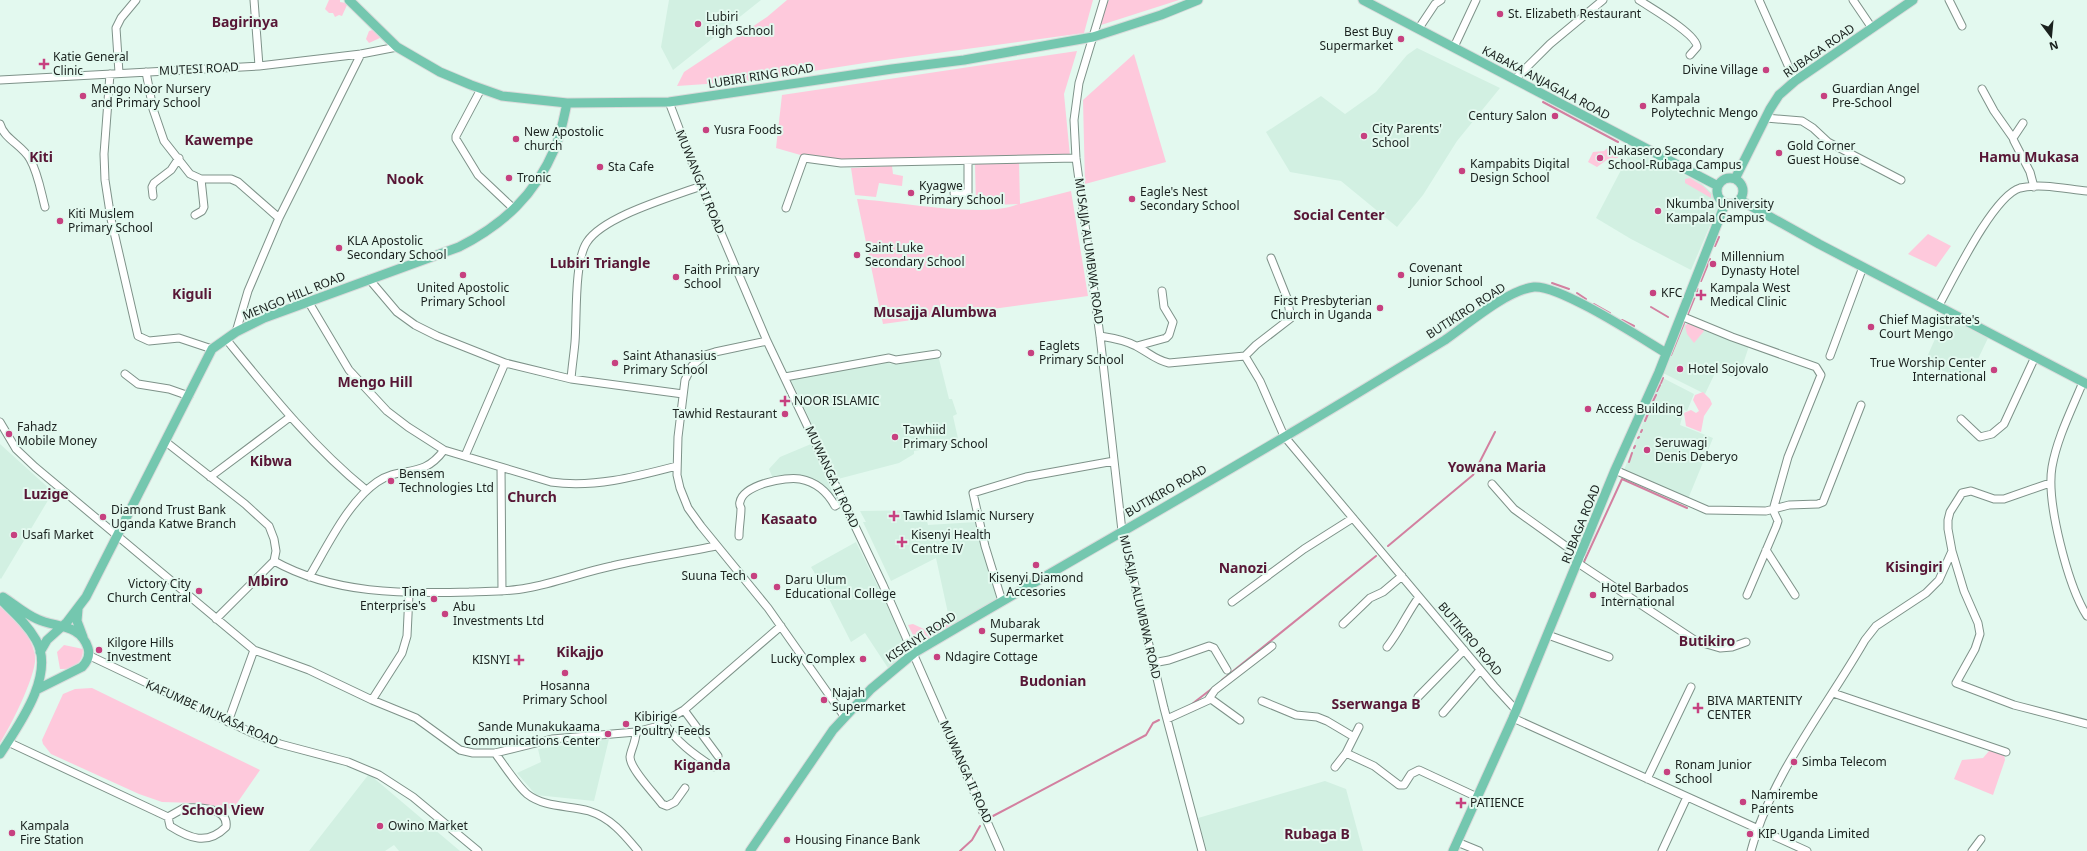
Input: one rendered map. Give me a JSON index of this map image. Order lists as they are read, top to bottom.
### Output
{
  "streets": {
    "main road": [
      "RUBAGA ROAD",
      "LUBIRI RING ROAD",
      "KABAKA ANJAGALA ROAD",
      "MENGO HILL ROAD",
      "BUTIKIRO ROAD",
      "KISENYI ROAD"
    ],
    "street": [
      "MUTESI ROAD",
      "MUWANGA II ROAD",
      "MUSAJJA ALUMBWA ROAD",
      "KAFUMBE MUKASA ROAD"
    ]
  },
  "crossings": [
    ["RUBAGA ROAD", "KABAKA ANJAGALA ROAD"],
    ["RUBAGA ROAD", "BUTIKIRO ROAD"],
    ["MUTESI ROAD", "LUBIRI RING ROAD"],
    ["LUBIRI RING ROAD", "MUWANGA II ROAD"],
    ["LUBIRI RING ROAD", "MUSAJJA ALUMBWA ROAD"],
    ["LUBIRI RING ROAD", "MENGO HILL ROAD"],
    ["MUWANGA II ROAD", "KISENYI ROAD"],
    ["MUSAJJA ALUMBWA ROAD", "BUTIKIRO ROAD"],
    ["MUSAJJA ALUMBWA ROAD", "KISENYI ROAD"],
    ["BUTIKIRO ROAD", "KISENYI ROAD"]
  ],
  "districts": [
    "Bagirinya",
    "Kawempe",
    "Kiti",
    "Hamu Mukasa",
    "Nook",
    "Social Center",
    "Lubiri Triangle",
    "Kiguli",
    "Musajja Alumbwa",
    "Mengo Hill",
    "Kibwa",
    "Yowana Maria",
    "Luzige",
    "Church",
    "Kasaato",
    "Kisingiri",
    "Nanozi",
    "Mbiro",
    "Butikiro",
    "Kikajjo",
    "Budonian",
    "Sserwanga B",
    "Kiganda",
    "School View",
    "Rubaga B"
  ],
  "places": {
    "other": [
      "St. Elizabeth Restaurant",
      "Lubiri High School",
      "Best Buy Supermarket",
      "Divine Village",
      "Mengo Noor Nursery and Primary School",
      "Guardian Angel Pre-School",
      "Kampala Polytechnic Mengo",
      "Century Salon",
      "Yusra Foods",
      "City Parents' School",
      "New Apostolic church",
      "Gold Corner Guest House",
      "Nakasero Secondary School-Rubaga Campus",
      "Sta Cafe",
      "Kampabits Digital Design School",
      "Tronic",
      "Kyagwe Primary School",
      "Eagle's Nest Secondary School",
      "Nkumba University Kampala Campus",
      "Kiti Muslem Primary School",
      "KLA Apostolic Secondary School",
      "Saint Luke Secondary School",
      "Millennium Dynasty Hotel",
      "United Apostolic Primary School",
      "Covenant Junior School",
      "Faith Primary School",
      "KFC",
      "First Presbyterian Church in Uganda",
      "Chief Magistrate's Court Mengo",
      "Eaglets Primary School",
      "Saint Athanasius Primary School",
      "Hotel Sojovalo",
      "True Worship Center International",
      "Access Building",
      "Tawhid Restaurant",
      "Fahadz Mobile Money",
      "Tawhiid Primary School",
      "Seruwagi Denis Deberyo",
      "Bensem Technologies Ltd",
      "Diamond Trust Bank Uganda Katwe Branch",
      "Usafi Market",
      "Kisenyi Diamond Accesories",
      "Suuna Tech",
      "Daru Ulum Educational College",
      "Victory City Church Central",
      "Hotel Barbados International",
      "Tina Enterprise's",
      "Abu Investments Ltd",
      "Mubarak Supermarket",
      "Kilgore Hills Investment",
      "Ndagire Cottage",
      "Lucky Complex",
      "Hosanna Primary School",
      "Najah Supermarket",
      "Kibirige Poultry Feeds",
      "Sande Munakukaama Communications Center",
      "Simba Telecom",
      "Ronam Junior School",
      "Namirembe Parents",
      "Owino Market",
      "Kampala Fire Station",
      "KIP Uganda Limited",
      "Housing Finance Bank"
    ],
    "health": [
      "Katie General Clinic",
      "Kampala West Medical Clinic",
      "NOOR ISLAMIC",
      "Tawhid Islamic Nursery",
      "Kisenyi Health Centre IV",
      "KISNYI",
      "BIVA MARTENITY CENTER",
      "PATIENCE"
    ]
  },
  "north": "bottom"
}
